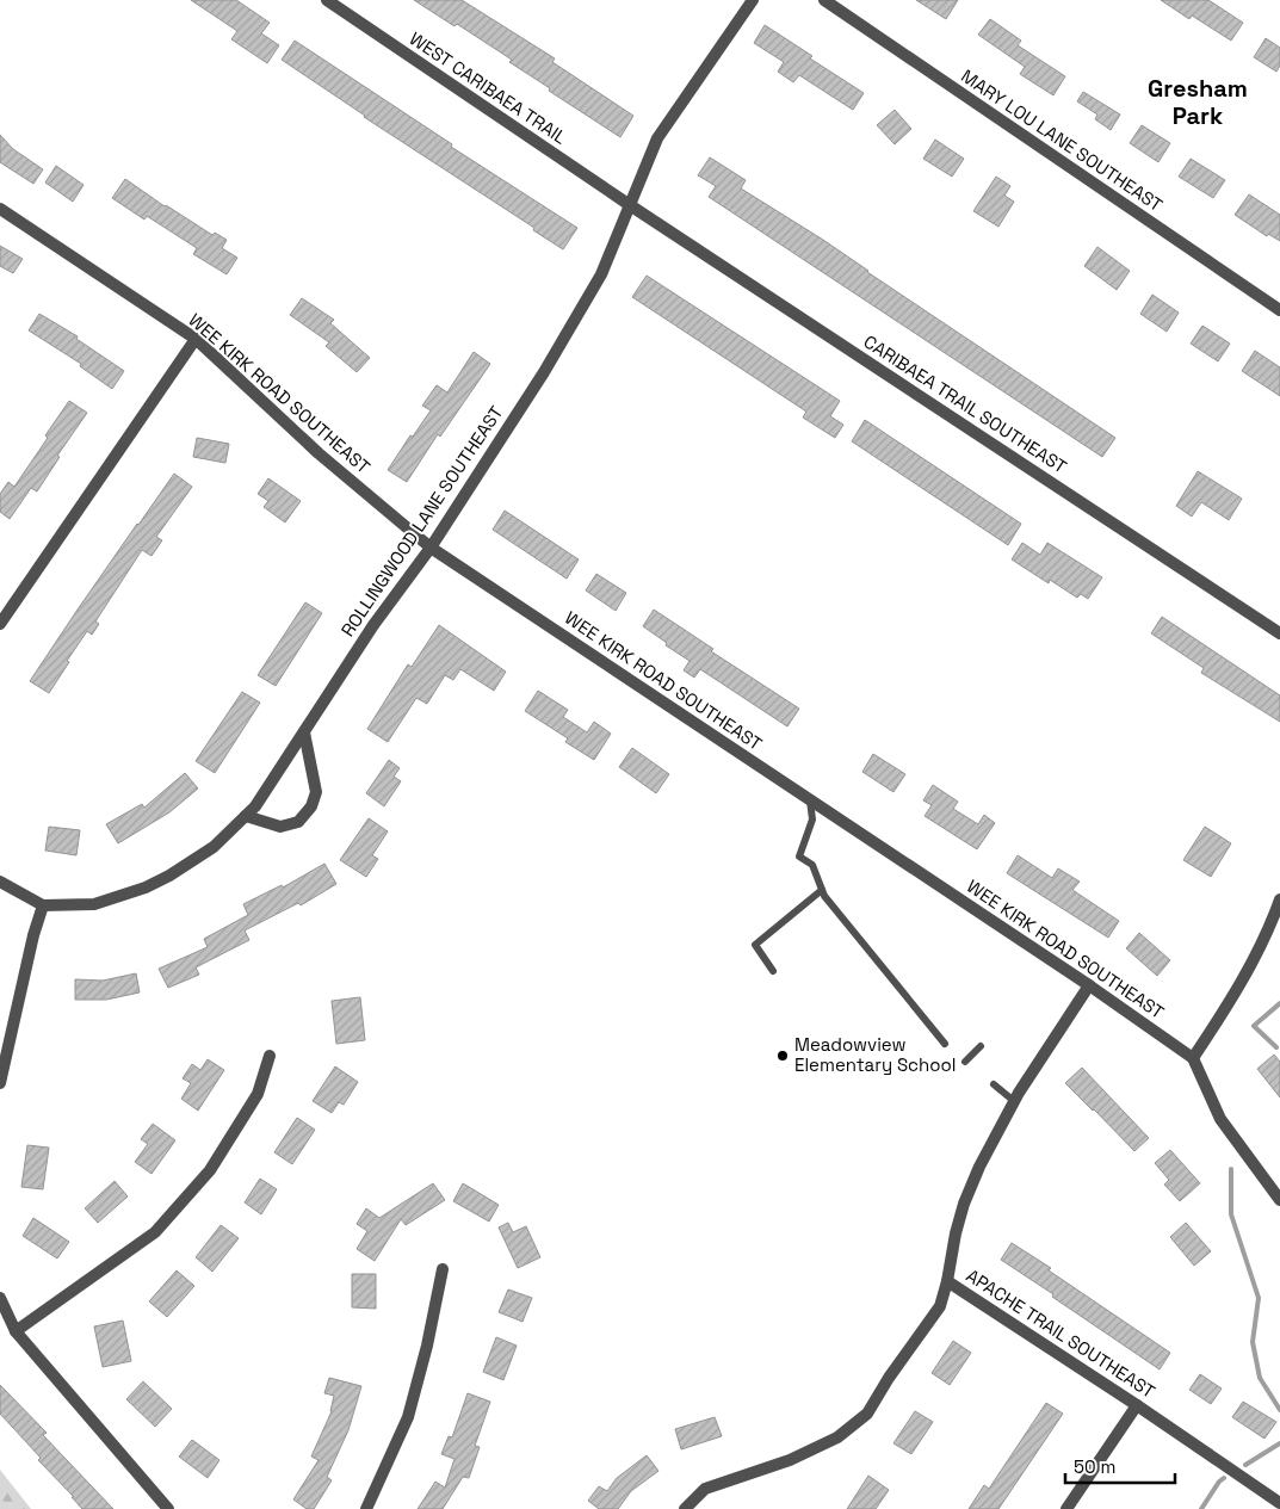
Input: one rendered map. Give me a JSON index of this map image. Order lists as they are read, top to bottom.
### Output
{
  "streets": {
    "street": [
      "WEST CARIBAEA TRAIL",
      "MARY LOU LANE SOUTHEAST",
      "WEE KIRK ROAD SOUTHEAST",
      "CARIBAEA TRAIL SOUTHEAST",
      "ROLLINGWOOD LANE SOUTHEAST",
      "APACHE TRAIL SOUTHEAST"
    ]
  },
  "crossings": [
    ["WEST CARIBAEA TRAIL", "CARIBAEA TRAIL SOUTHEAST"],
    ["WEST CARIBAEA TRAIL", "ROLLINGWOOD LANE SOUTHEAST"],
    ["WEE KIRK ROAD SOUTHEAST", "ROLLINGWOOD LANE SOUTHEAST"],
    ["WEE KIRK ROAD SOUTHEAST", "APACHE TRAIL SOUTHEAST"],
    ["CARIBAEA TRAIL SOUTHEAST", "ROLLINGWOOD LANE SOUTHEAST"]
  ],
  "districts": ["Gresham Park"],
  "places": ["Meadowview Elementary School"],
  "scale_bar": "50 m"
}
